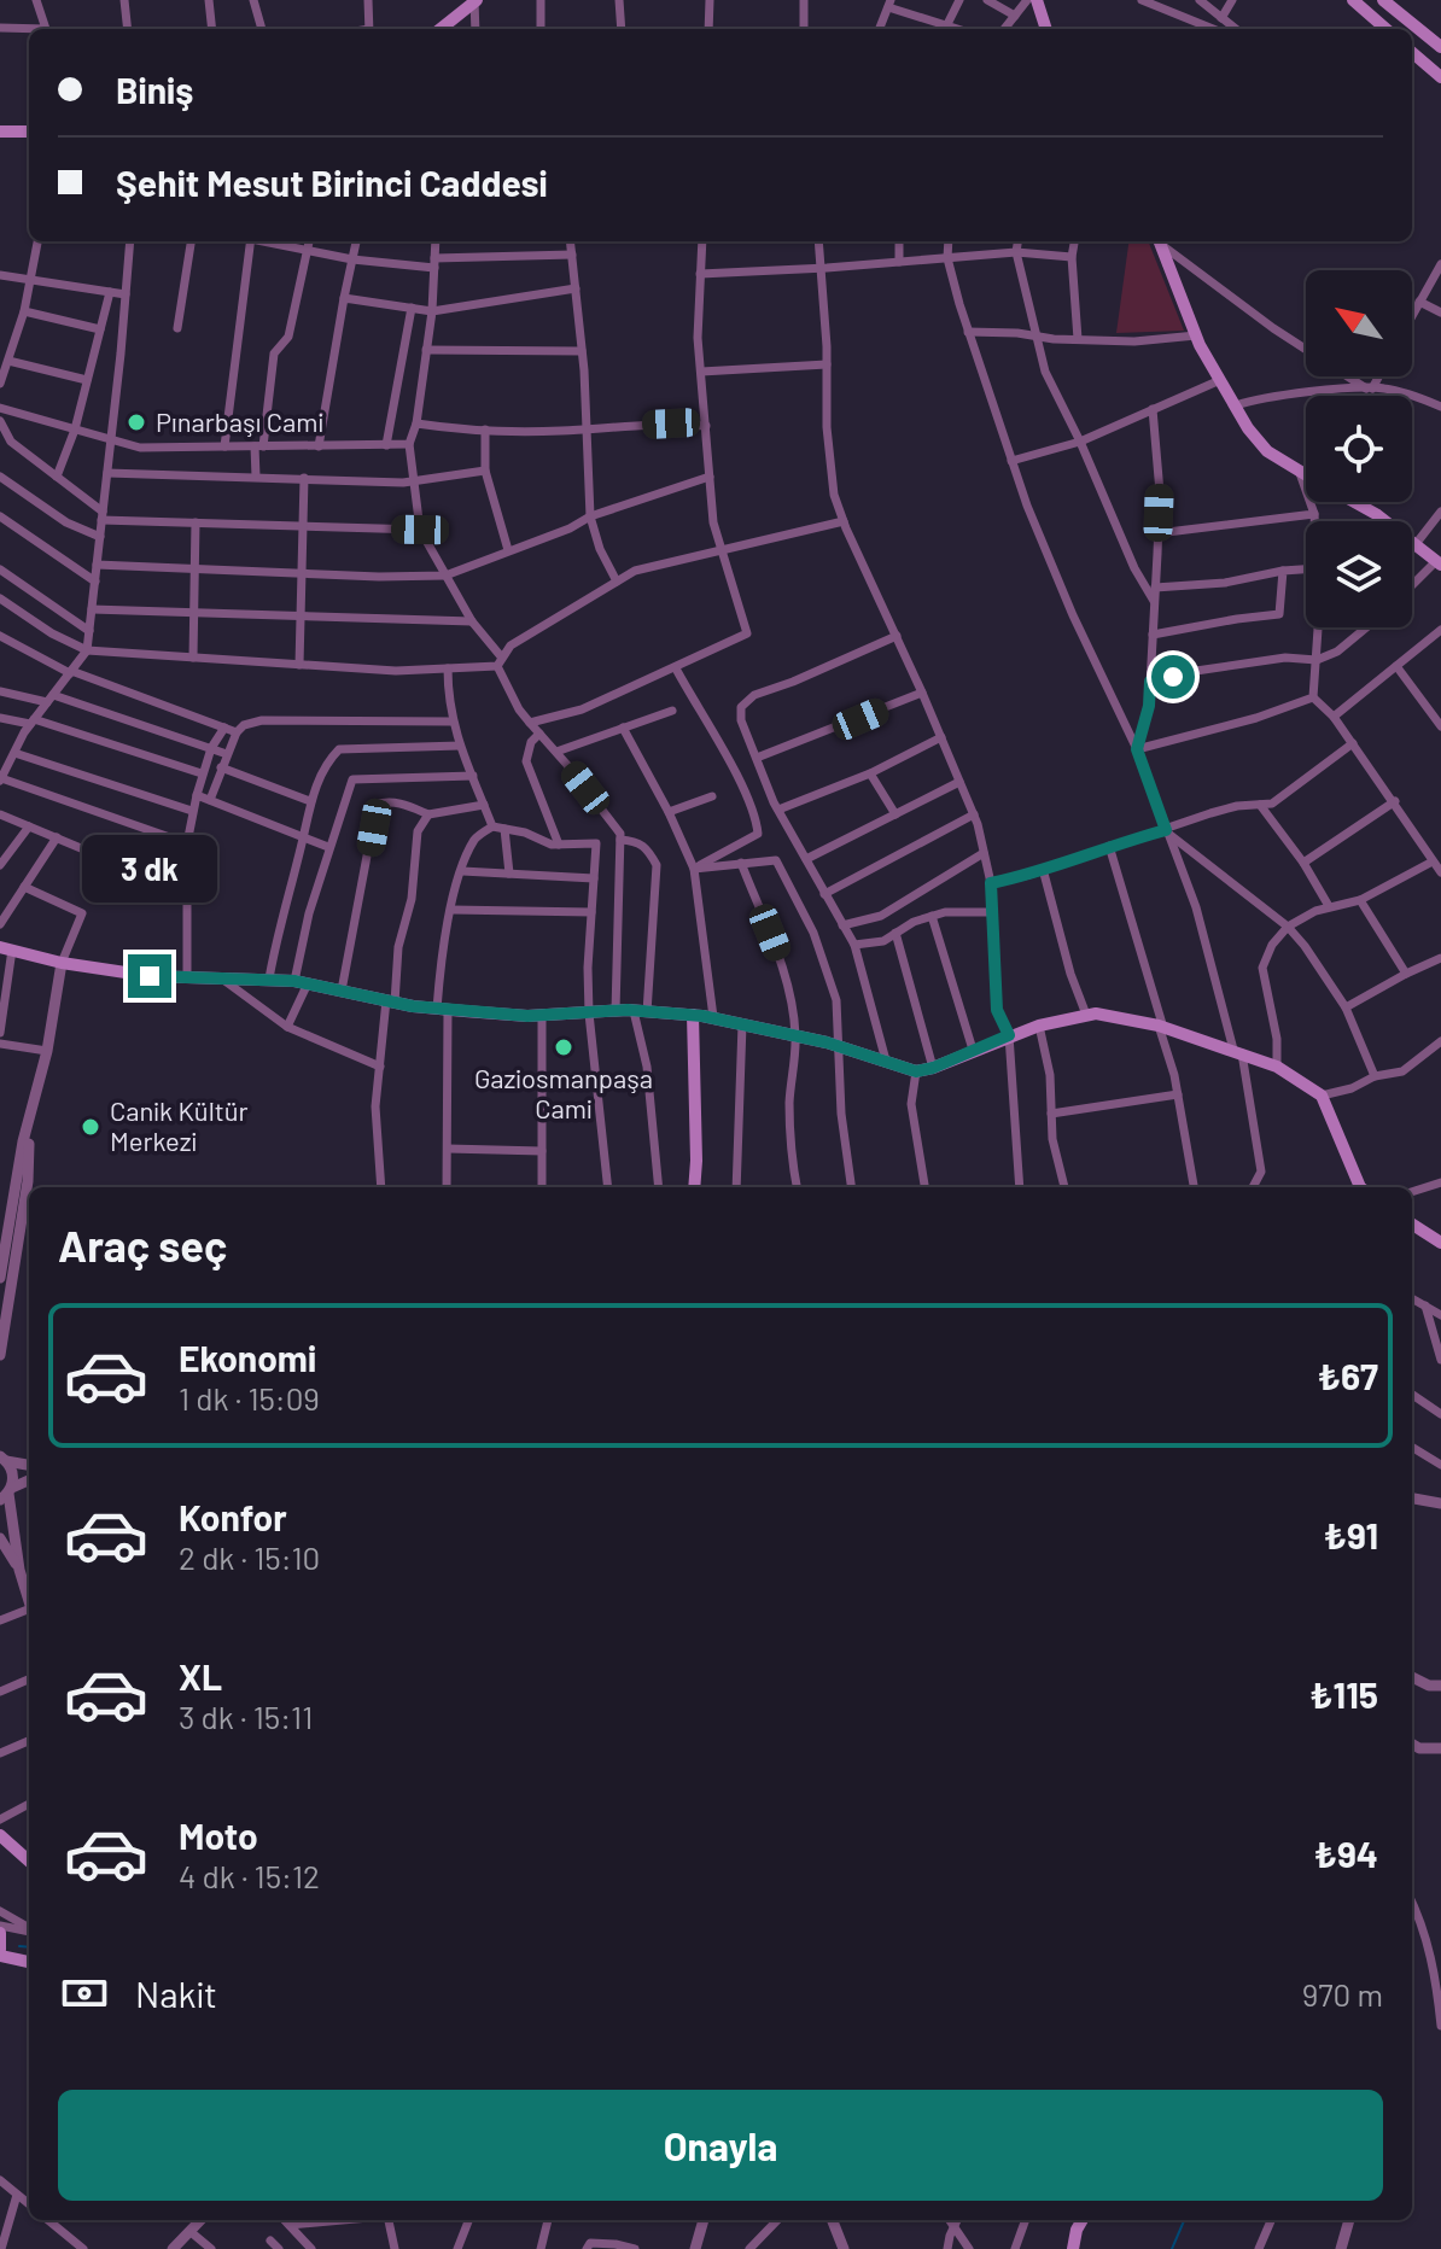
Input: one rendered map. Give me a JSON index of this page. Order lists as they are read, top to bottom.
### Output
{
  "places": ["Pınarbaşı Cami", "Gaziosmanpaşa Cami", "Canik Kültür Merkezi"],
  "north": "top left",
  "page": {
    "banner": ["Biniş", "Şehit Mesut Birinci Caddesi"],
    "bubble": "3 dk",
    "heading": "Araç seç",
    "list": [
      {
        "name": "Ekonomi",
        "note": "1 dk · 15:09",
        "value": "₺67"
      },
      {
        "name": "Konfor",
        "note": "2 dk · 15:10",
        "value": "₺91"
      },
      {
        "name": "XL",
        "note": "3 dk · 15:11",
        "value": "₺115"
      },
      {
        "name": "Moto",
        "note": "4 dk · 15:12",
        "value": "₺94"
      }
    ],
    "pay": ["Nakit", "970 m"],
    "buttons": "Onayla"
  }
}
